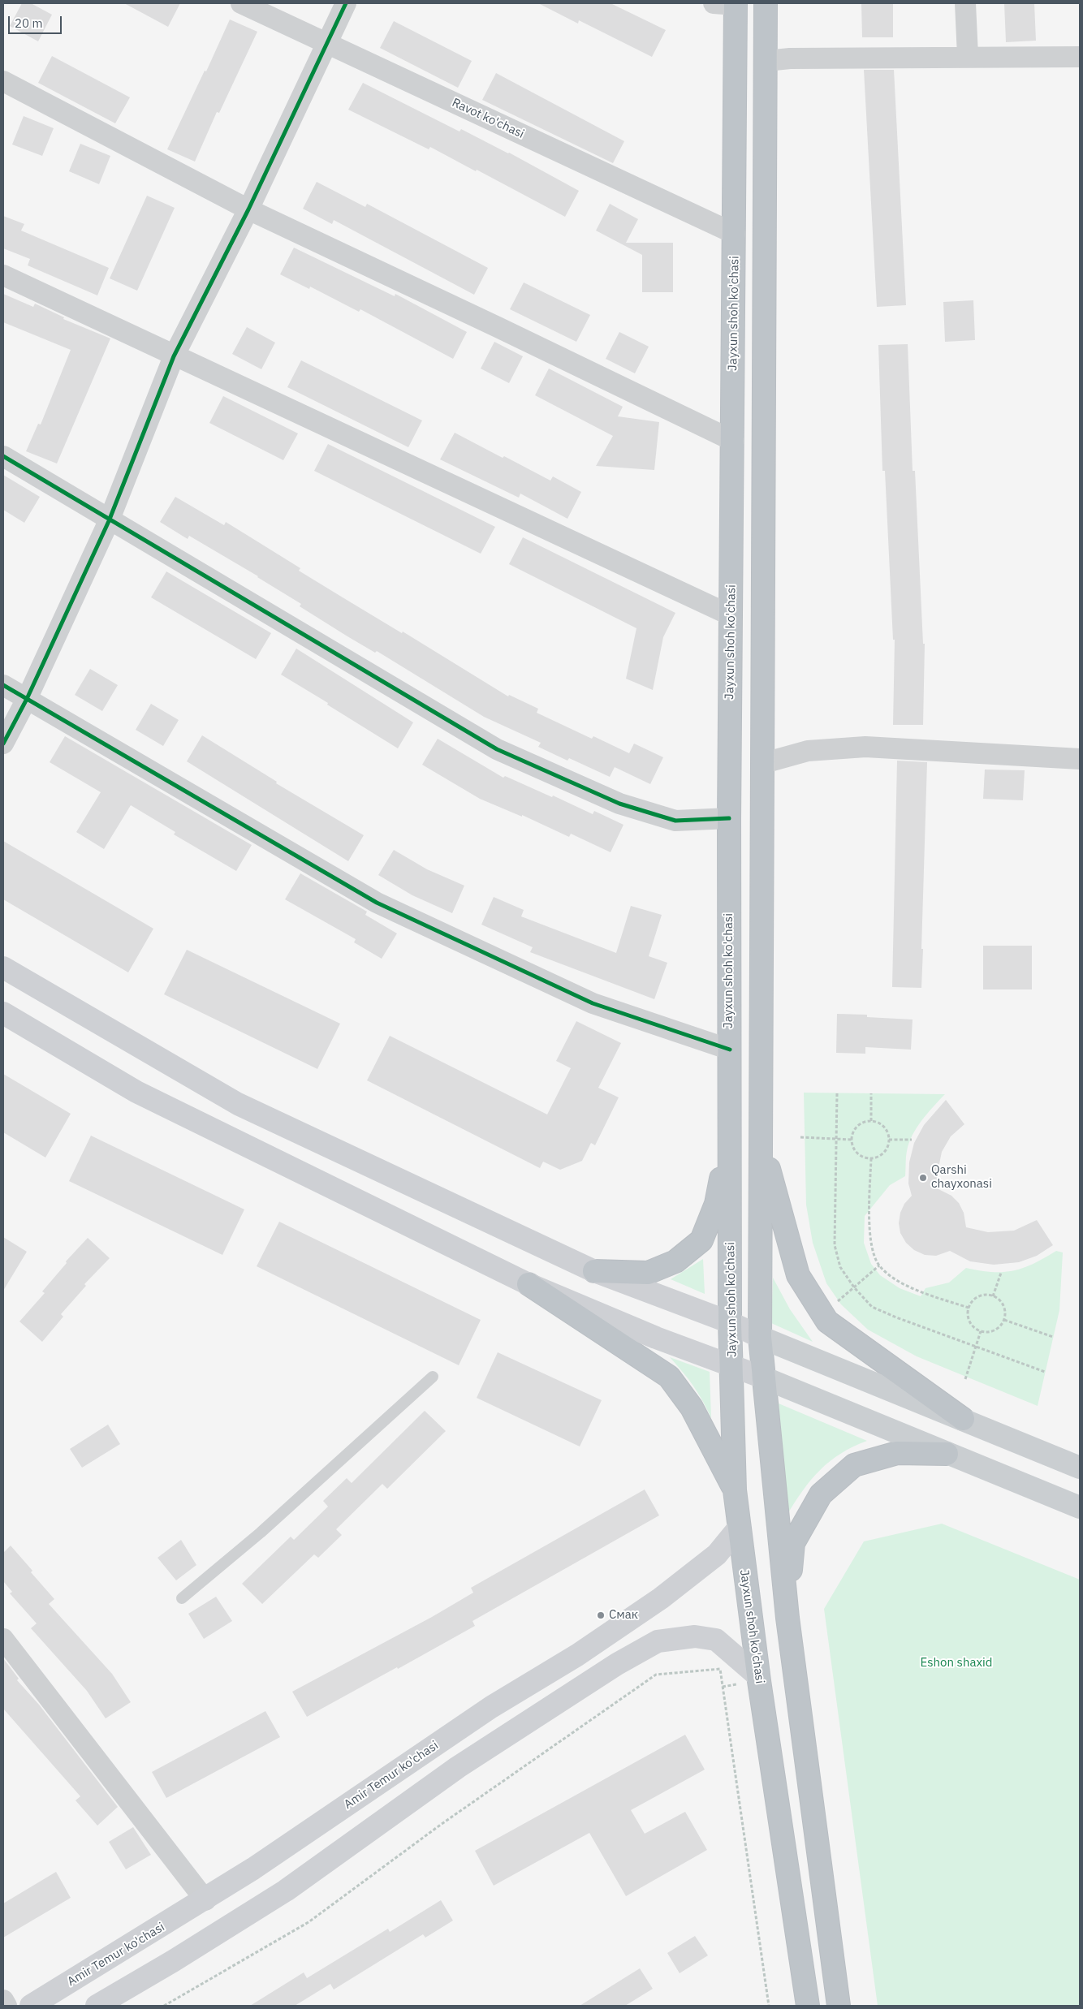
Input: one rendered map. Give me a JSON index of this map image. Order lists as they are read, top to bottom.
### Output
{
  "streets": {
    "highway": ["Jayxun shoh ko'chasi"],
    "main road": ["Amir Temur ko'chasi"],
    "street": ["Ravot ko'chasi"]
  },
  "crossings": [
    ["Ravot ko'chasi", "Jayxun shoh ko'chasi"],
    ["Jayxun shoh ko'chasi", "Amir Temur ko'chasi"]
  ],
  "parks": ["Eshon shaxid"],
  "places": ["Qarshi chayxonasi", "Смак"],
  "scale_bar": "20 m"
}
